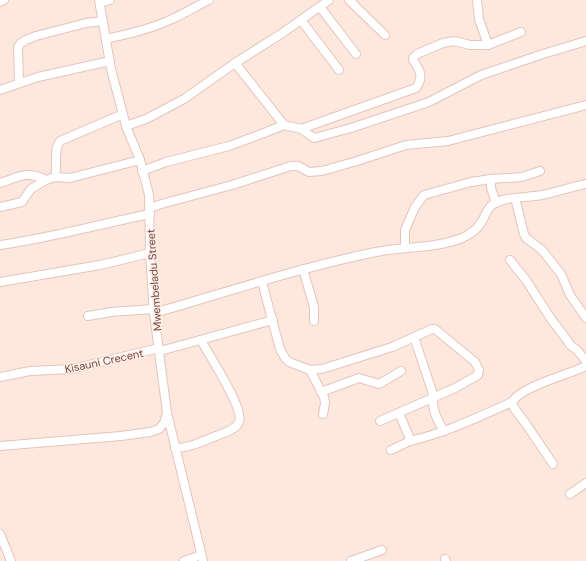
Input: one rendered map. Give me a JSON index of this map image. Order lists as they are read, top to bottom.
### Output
{
  "streets": {
    "street": ["Mwembeladu Street", "Kisauni Crecent"]
  },
  "crossings": [
    ["Mwembeladu Street", "Kisauni Crecent"]
  ]
}
